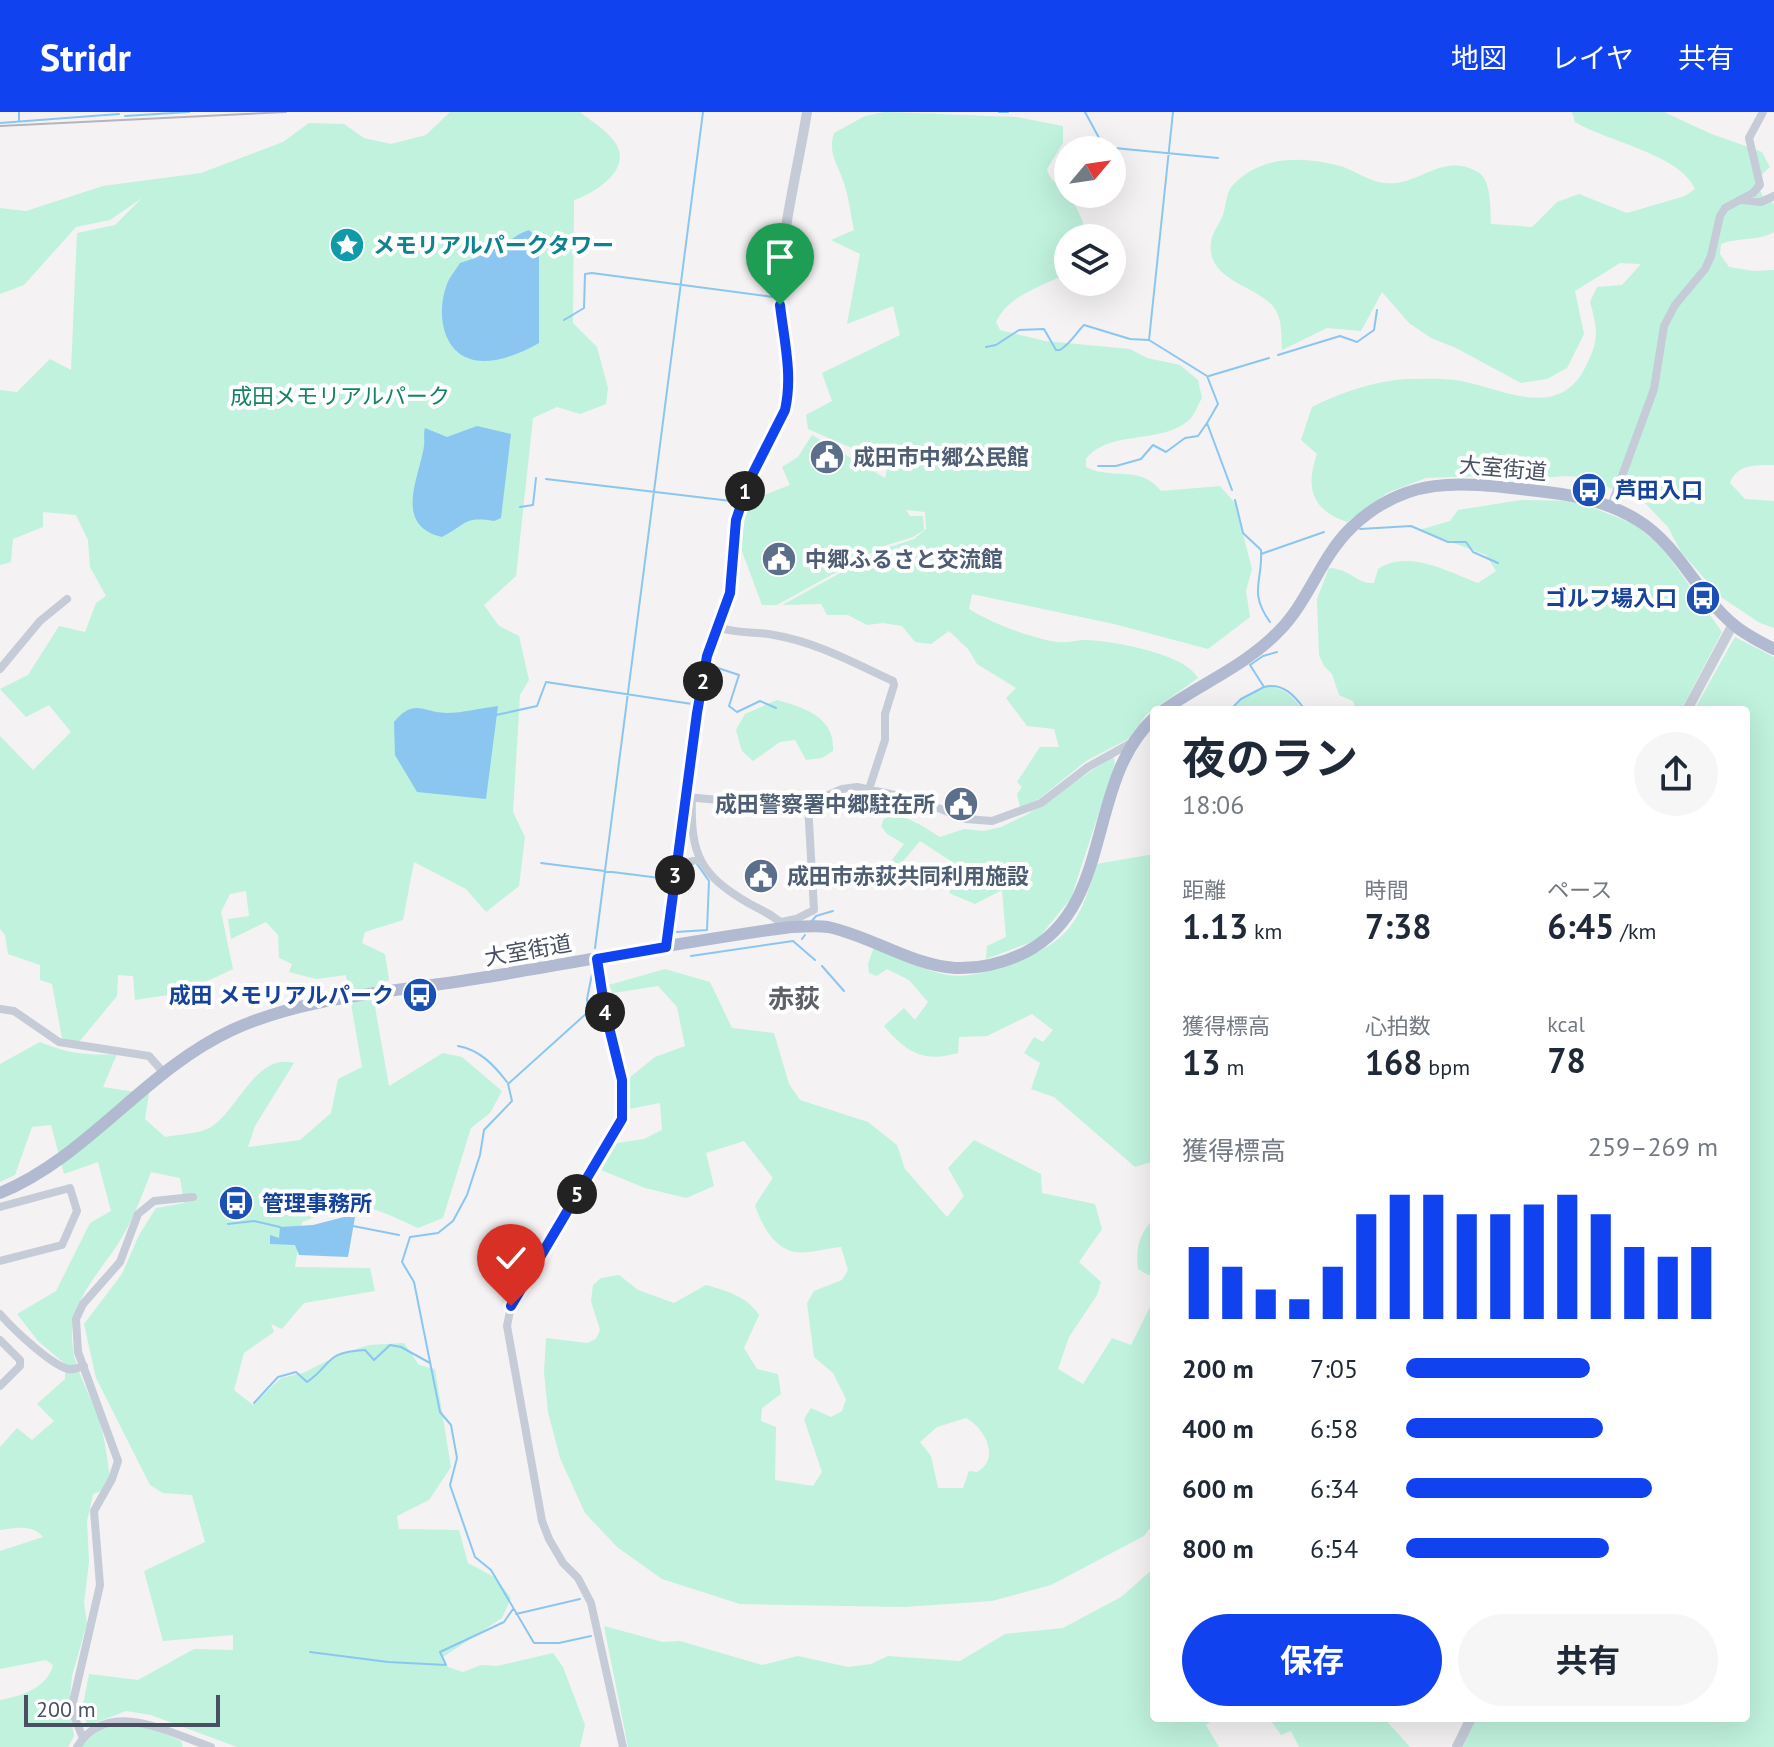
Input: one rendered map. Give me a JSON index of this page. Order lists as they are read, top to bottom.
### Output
{
  "streets": {
    "main road": ["大室街道"]
  },
  "districts": ["赤荻"],
  "parks": ["成田メモリアルパーク"],
  "places": {
    "place": ["メモリアルパークタワー"],
    "public building": [
      "成田市中郷公民館",
      "中郷ふるさと交流館",
      "成田警察署中郷駐在所",
      "成田市赤荻共同利用施設"
    ],
    "bus stop": [
      "芦田入口",
      "ゴルフ場入口",
      "成田 メモリアルパーク",
      "管理事務所"
    ]
  },
  "scale_bar": "200 m",
  "north": "top right",
  "page": {
    "header": "Stridr",
    "nav": ["地図", "レイヤ", "共有"],
    "pins": [
      "1",
      "2",
      "3",
      "4",
      "5"
    ],
    "heading": ["夜のラン", "18:06"],
    "stats": [
      ["距離", "1.13 km"],
      ["時間", "7:38"],
      ["ペース", "6:45 /km"],
      ["獲得標高", "13 m"],
      ["心拍数", "168 bpm"],
      ["kcal", "78"]
    ],
    "chart": ["獲得標高", "259–269 m"],
    "list": [
      {
        "name": "200 m",
        "note": "7:05"
      },
      {
        "name": "400 m",
        "note": "6:58"
      },
      {
        "name": "600 m",
        "note": "6:34"
      },
      {
        "name": "800 m",
        "note": "6:54"
      }
    ],
    "buttons": ["保存", "共有"],
    "scale": "200 m"
  }
}
